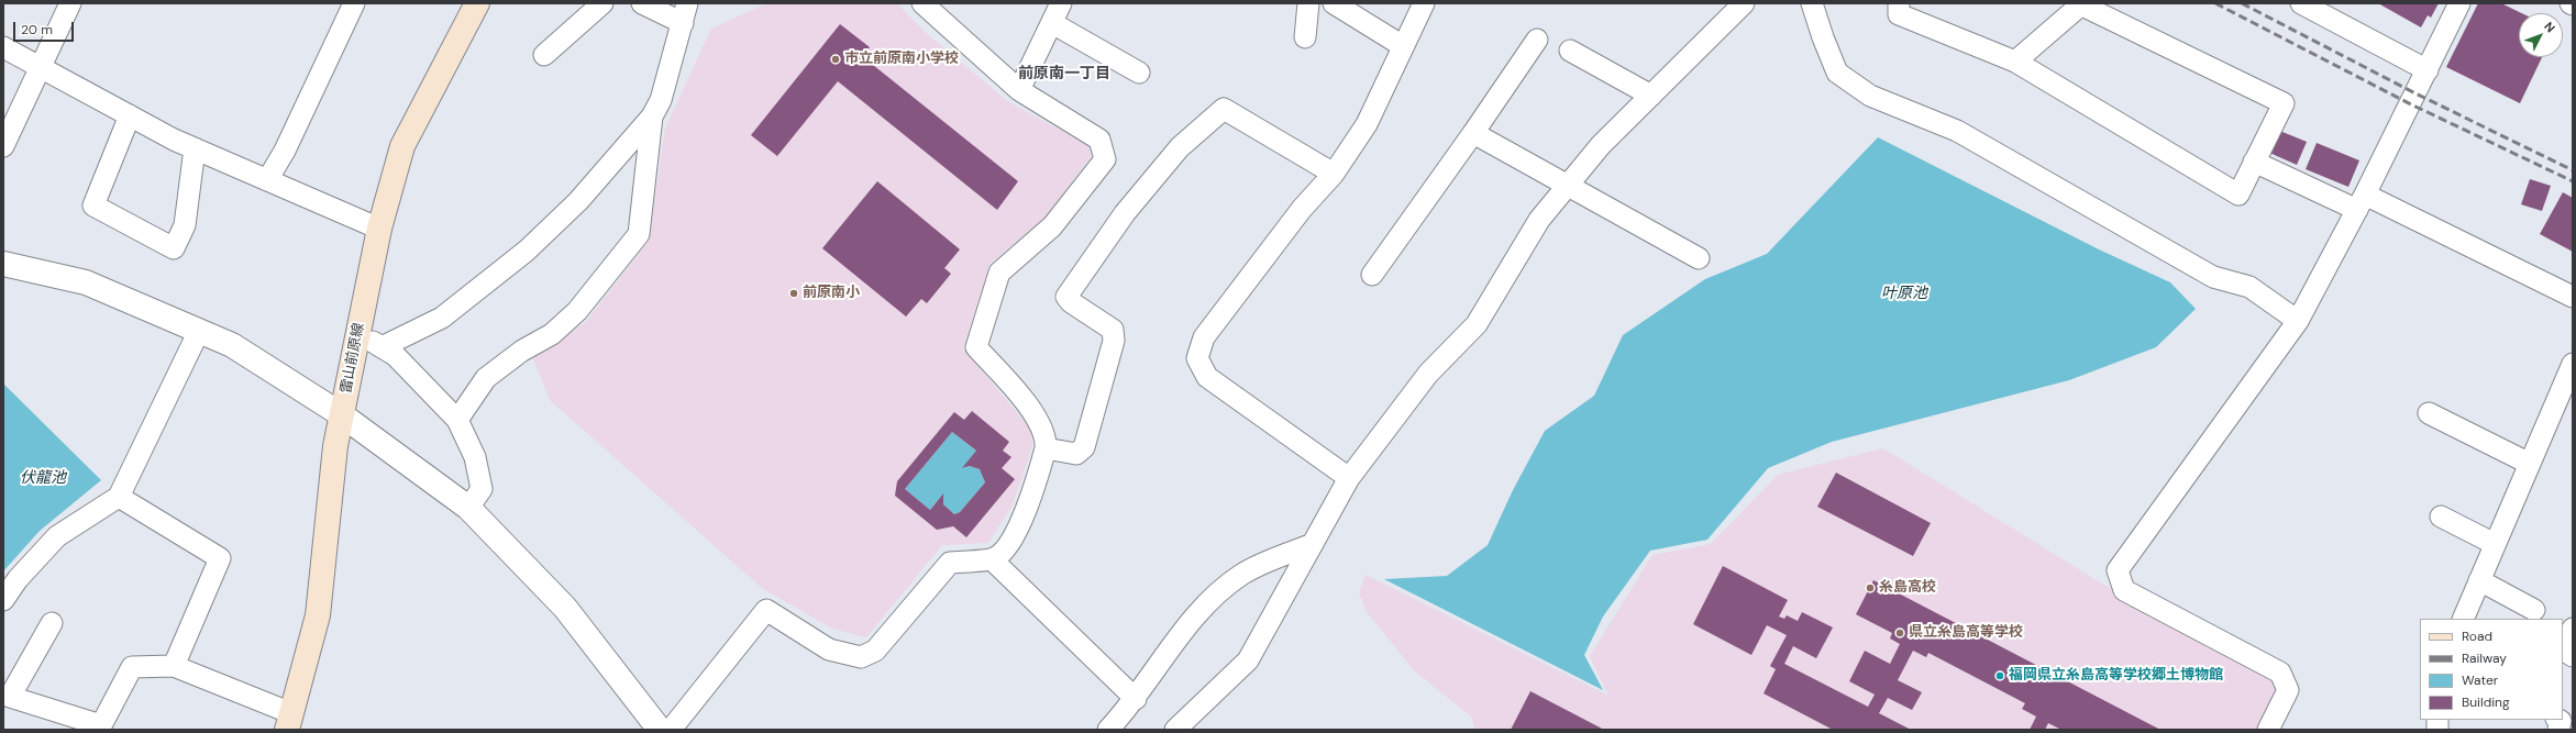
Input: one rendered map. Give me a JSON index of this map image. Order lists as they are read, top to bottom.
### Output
{
  "streets": {
    "main road": ["雷山前原線"]
  },
  "districts": ["前原南一丁目"],
  "water": ["叶原池", "伏龍池"],
  "places": [
    "市立前原南小学校",
    "前原南小",
    "糸島高校",
    "県立糸島高等学校",
    "福岡県立糸島高等学校郷土博物館"
  ],
  "legend": [
    "Road",
    "Railway",
    "Water",
    "Building"
  ],
  "scale_bar": "20 m",
  "north": "top right"
}
